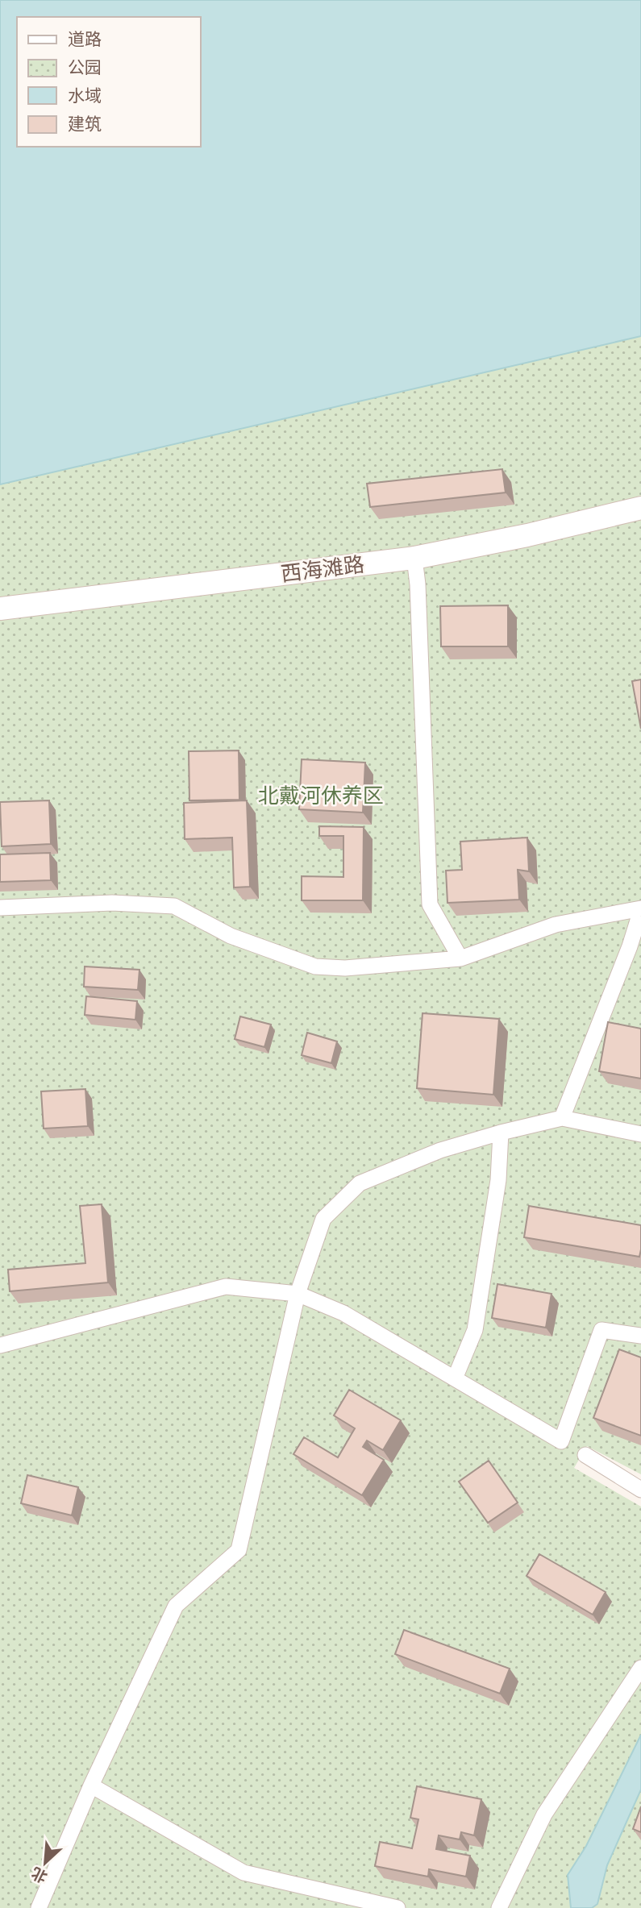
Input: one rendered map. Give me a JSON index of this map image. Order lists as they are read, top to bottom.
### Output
{
  "streets": {
    "main road": ["西海滩路"]
  },
  "parks": ["北戴河休养区"],
  "legend": [
    "道路",
    "公园",
    "水域",
    "建筑"
  ],
  "north": "bottom left"
}
